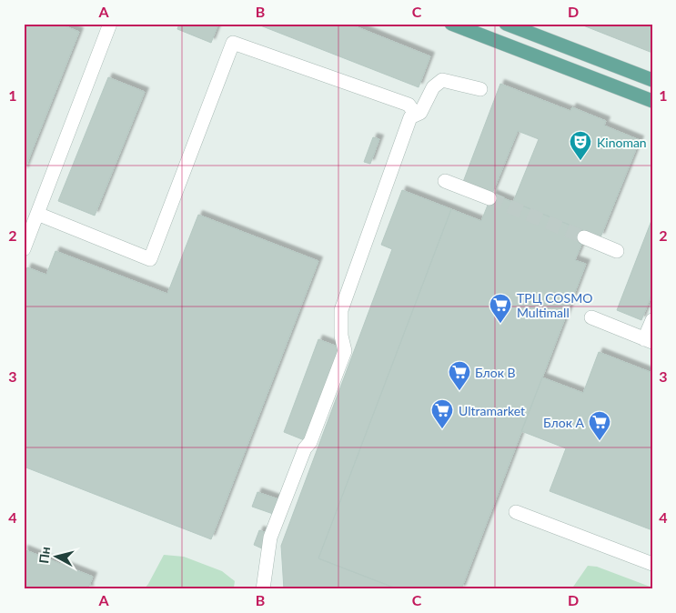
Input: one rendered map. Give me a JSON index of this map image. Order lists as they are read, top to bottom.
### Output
{
  "places": {
    "theatre": ["Kinoman"],
    "supermarket": [
      "ТРЦ COSMO Multimall",
      "Блок B",
      "Ultramarket",
      "Блок A"
    ]
  },
  "north": "left",
  "grid": {
    "columns": [
      "A",
      "B",
      "C",
      "D"
    ],
    "rows": [
      "1",
      "2",
      "3",
      "4"
    ]
  }
}
